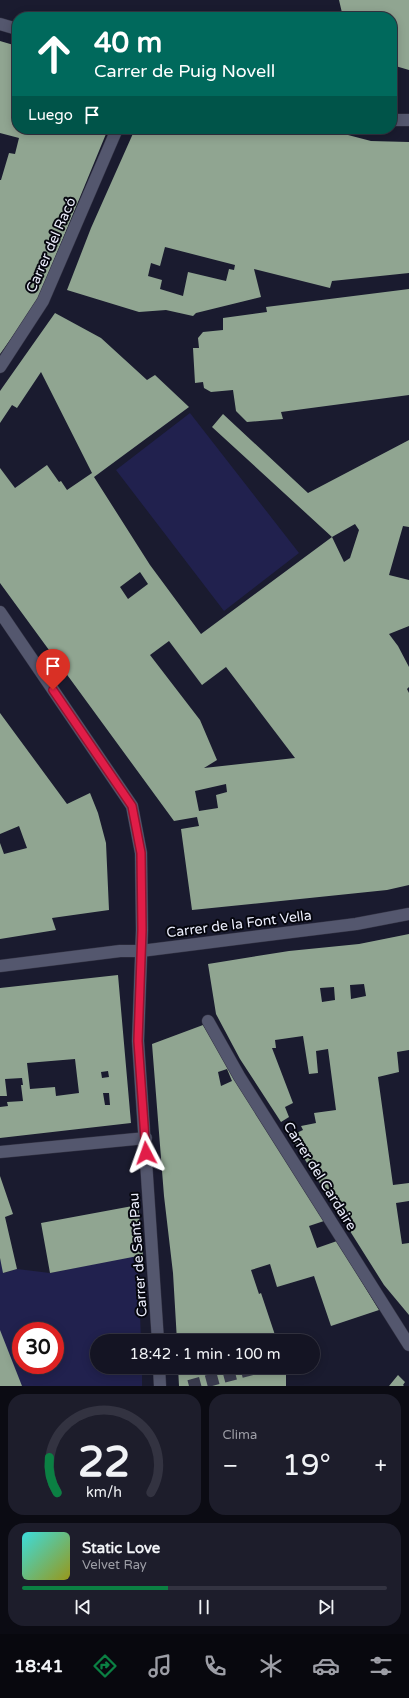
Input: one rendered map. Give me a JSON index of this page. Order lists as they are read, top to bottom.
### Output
{
  "streets": {
    "street": [
      "Carrer del Racó",
      "Carrer de la Font Vella",
      "Carrer del Cardaire",
      "Carrer de Sant Pau"
    ]
  },
  "crossings": [
    ["Carrer de la Font Vella", "Carrer de Sant Pau"]
  ],
  "page": {
    "turn": ["40 m", "Carrer de Puig Novell"],
    "then": "Luego",
    "limit": "30",
    "trip": "18:42 · 1 min · 100 m",
    "tile": "Clima",
    "heat": ["−", "19°", "+"],
    "song": ["Static Love", "Velvet Ray"],
    "tabs": "18:41",
    "gauge": ["22", "km/h"]
  }
}
